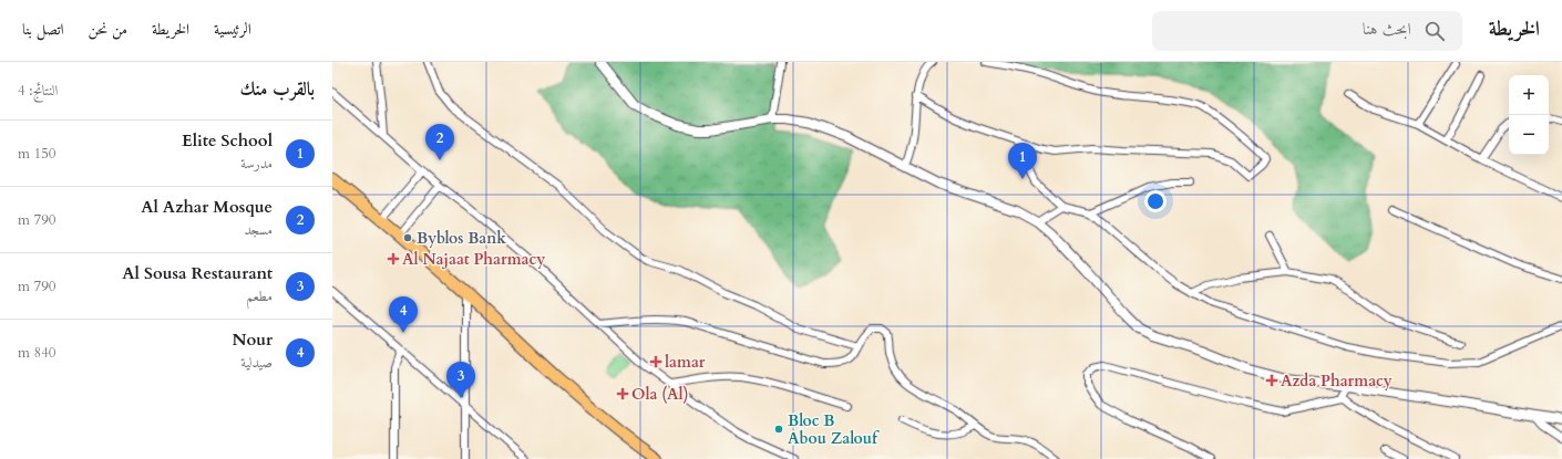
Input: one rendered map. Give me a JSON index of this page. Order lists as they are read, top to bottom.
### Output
{
  "places": {
    "other": ["Byblos Bank", "Bloc B Abou Zalouf"],
    "health": [
      "Al Najaat Pharmacy",
      "lamar",
      "Azda Pharmacy",
      "Ola (Al)"
    ]
  },
  "page": {
    "header": "الخريطة",
    "search": "ابحث هنا",
    "nav": [
      "الرئيسية",
      "الخريطة",
      "من نحن",
      "اتصل بنا"
    ],
    "heading": ["بالقرب منك", "النتائج: 4"],
    "map_buttons": ["+", "−"],
    "list": [
      {
        "mark": "1",
        "name": "Elite School",
        "note": "مدرسة",
        "value": "150 m"
      },
      {
        "mark": "2",
        "name": "Al Azhar Mosque",
        "note": "مسجد",
        "value": "790 m"
      },
      {
        "mark": "3",
        "name": "Al Sousa Restaurant",
        "note": "مطعم",
        "value": "790 m"
      },
      {
        "mark": "4",
        "name": "Nour",
        "note": "صيدلية",
        "value": "840 m"
      }
    ],
    "pins": [
      "2",
      "1",
      "4",
      "3"
    ]
  }
}
